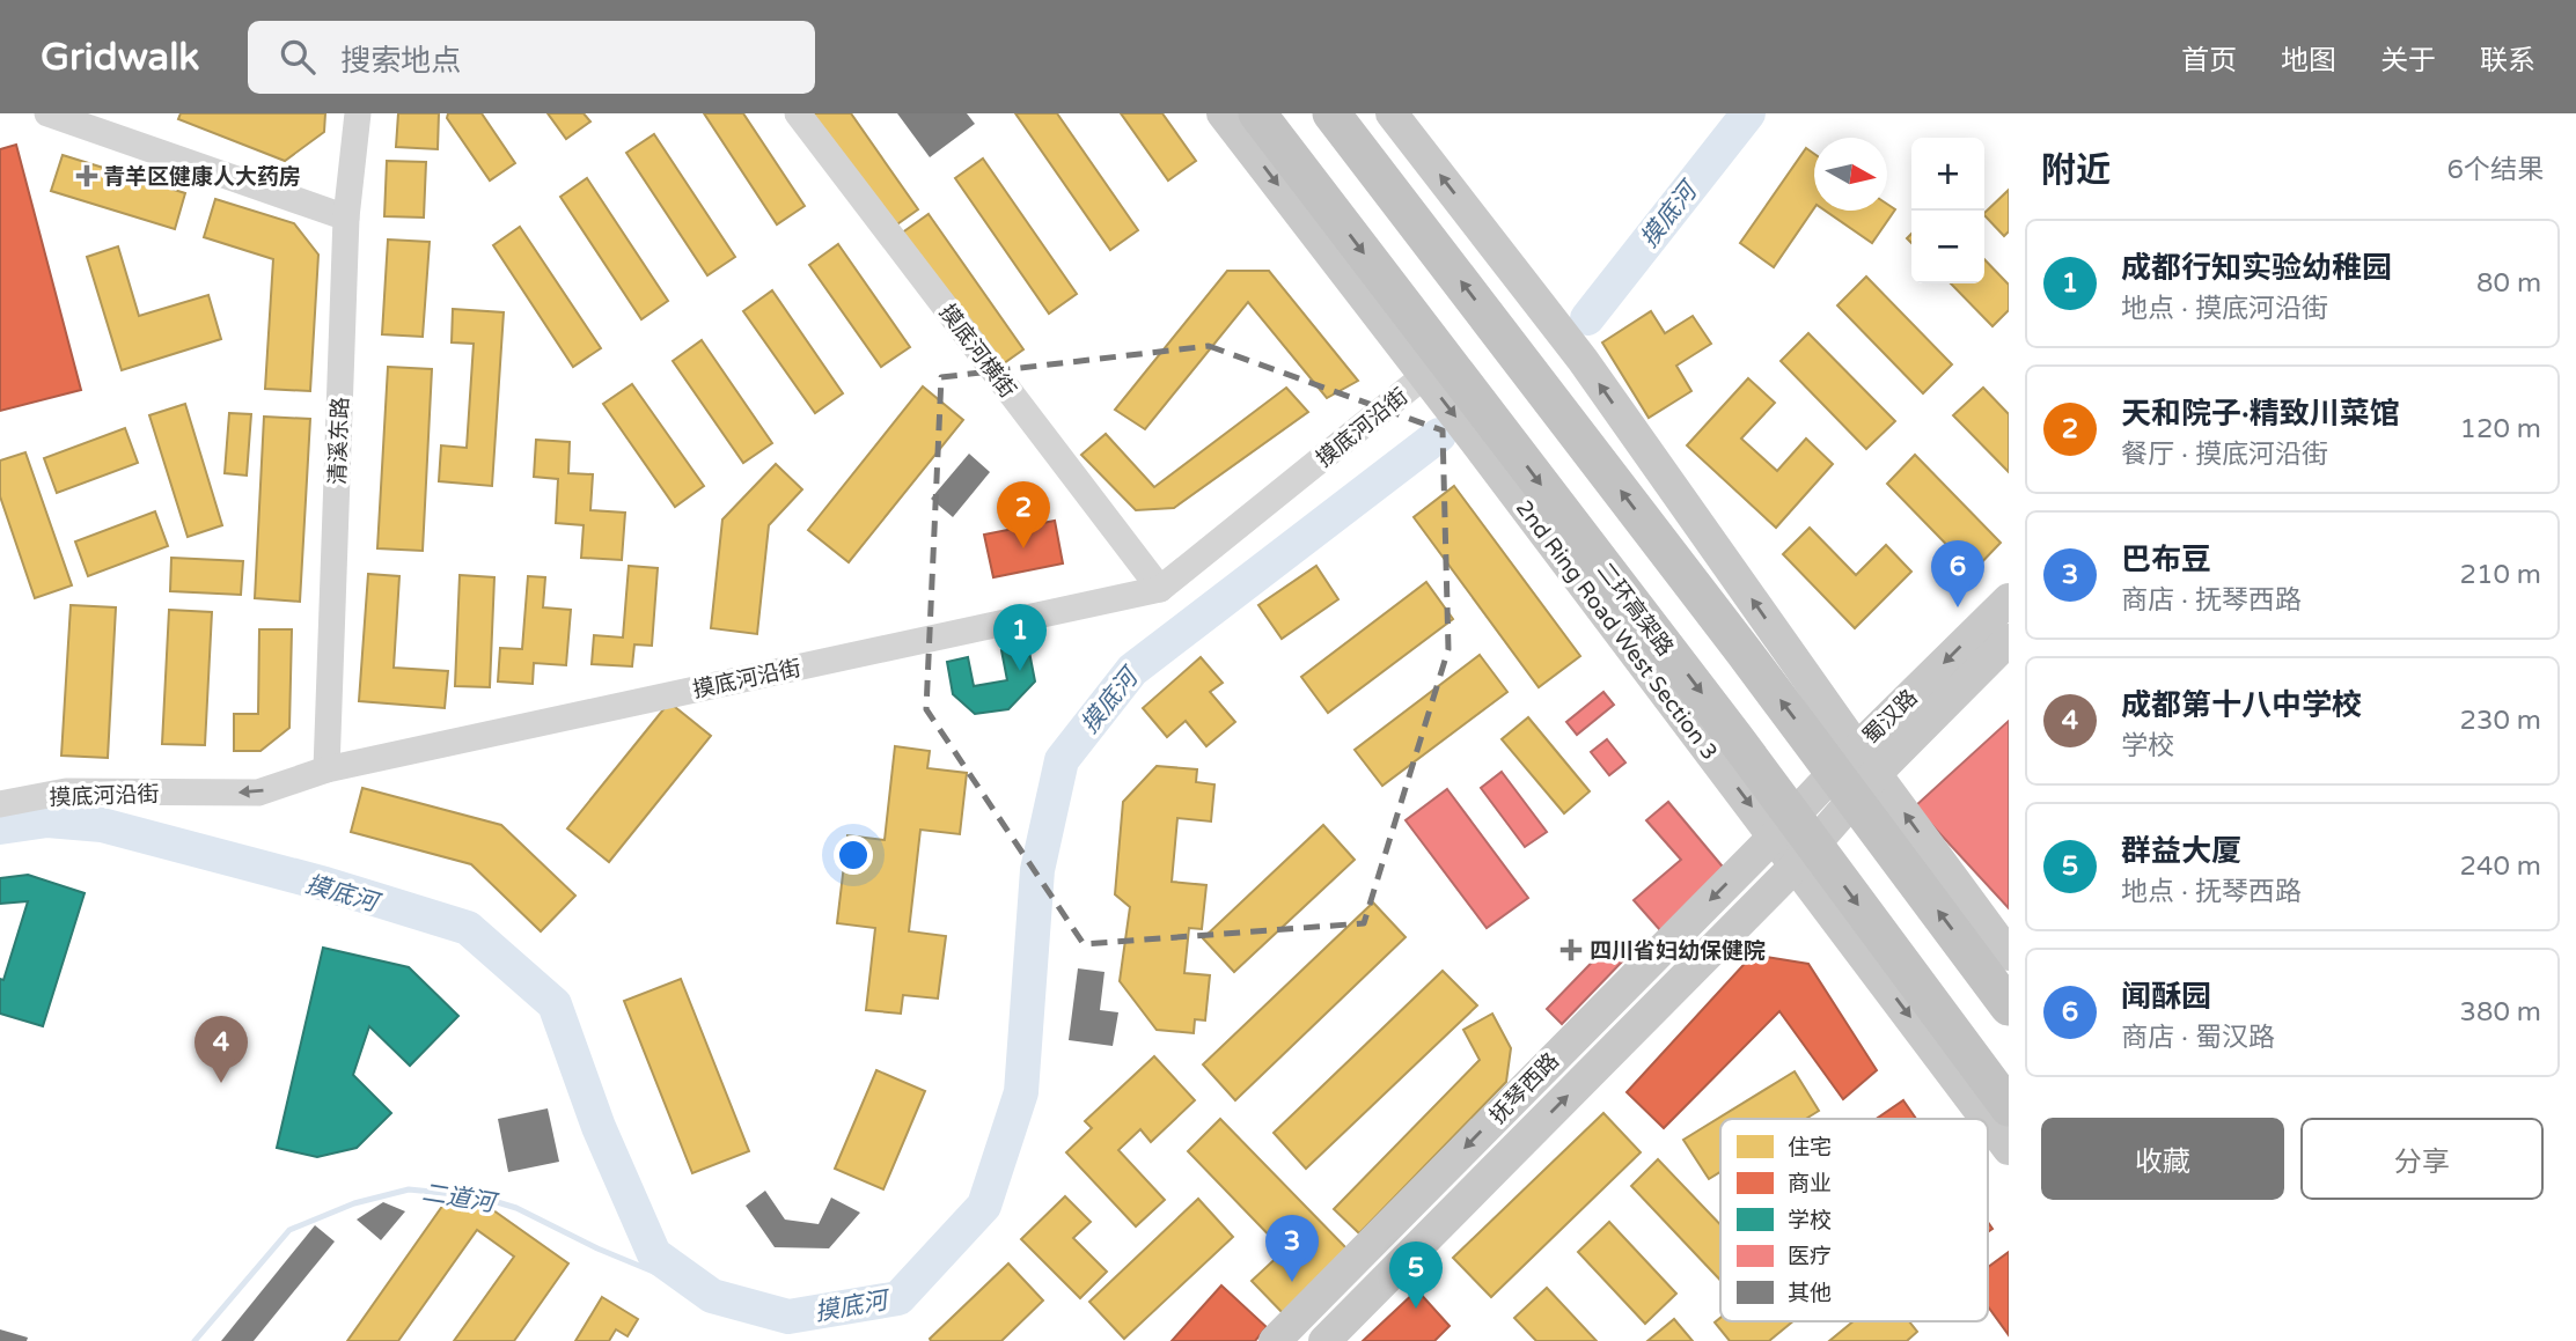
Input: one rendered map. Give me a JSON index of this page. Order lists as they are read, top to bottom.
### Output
{
  "streets": {
    "highway": ["二环高架路"],
    "main road": ["2nd Ring Road West Section 3", "蜀汉路", "抚琴西路"],
    "street": ["摸底河横街", "摸底河沿街", "清溪东路"]
  },
  "crossings": [
    ["摸底河横街", "摸底河沿街"],
    ["摸底河沿街", "清溪东路"],
    ["摸底河沿街", "2nd Ring Road West Section 3"],
    ["2nd Ring Road West Section 3", "蜀汉路"],
    ["2nd Ring Road West Section 3", "抚琴西路"],
    ["蜀汉路", "抚琴西路"]
  ],
  "water": ["摸底河", "二道河"],
  "places": {
    "health": ["青羊区健康人大药房", "四川省妇幼保健院"]
  },
  "legend": [
    "住宅",
    "商业",
    "学校",
    "医疗",
    "其他"
  ],
  "north": "right",
  "page": {
    "header": "Gridwalk",
    "search": "搜索地点",
    "nav": [
      "首页",
      "地图",
      "关于",
      "联系"
    ],
    "heading": ["附近", "6个结果"],
    "map_buttons": ["+", "−"],
    "list": [
      {
        "mark": "1",
        "name": "成都行知实验幼稚园",
        "note": "地点 · 摸底河沿街",
        "value": "80 m"
      },
      {
        "mark": "2",
        "name": "天和院子·精致川菜馆",
        "note": "餐厅 · 摸底河沿街",
        "value": "120 m"
      },
      {
        "mark": "3",
        "name": "巴布豆",
        "note": "商店 · 抚琴西路",
        "value": "210 m"
      },
      {
        "mark": "4",
        "name": "成都第十八中学校",
        "note": "学校",
        "value": "230 m"
      },
      {
        "mark": "5",
        "name": "群益大厦",
        "note": "地点 · 抚琴西路",
        "value": "240 m"
      },
      {
        "mark": "6",
        "name": "闻酥园",
        "note": "商店 · 蜀汉路",
        "value": "380 m"
      }
    ],
    "pins": [
      "2",
      "6",
      "1",
      "4",
      "3",
      "5"
    ],
    "buttons": ["收藏", "分享"]
  }
}
